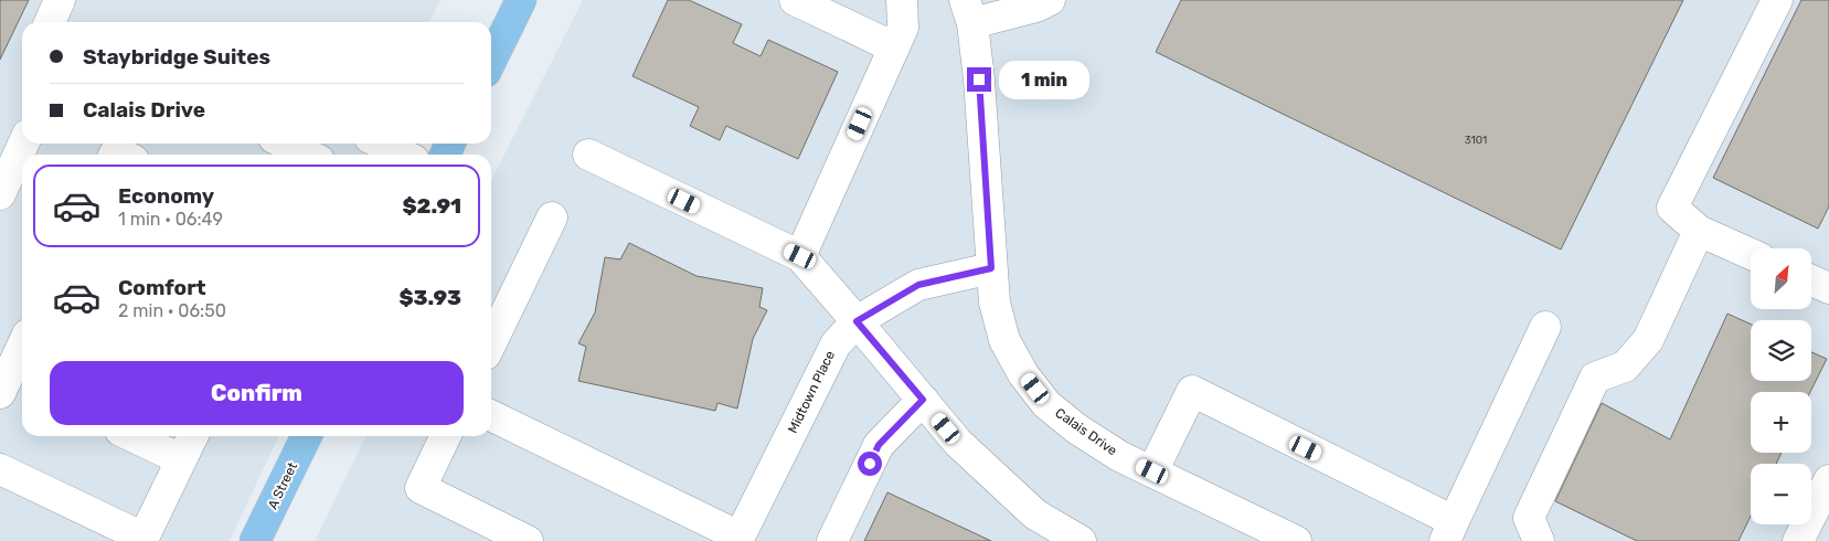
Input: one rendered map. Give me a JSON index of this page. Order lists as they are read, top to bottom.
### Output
{
  "streets": {
    "main road": ["A Street"],
    "street": ["Midtown Place", "Calais Drive"]
  },
  "crossings": [
    ["Midtown Place", "Calais Drive"]
  ],
  "house_numbers": ["3101"],
  "north": "top right",
  "page": {
    "banner": ["Staybridge Suites", "Calais Drive"],
    "bubble": "1 min",
    "list": [
      {
        "name": "Economy",
        "note": "1 min · 06:49",
        "value": "$2.91"
      },
      {
        "name": "Comfort",
        "note": "2 min · 06:50",
        "value": "$3.93"
      }
    ],
    "map_buttons": ["+", "−"],
    "buttons": "Confirm"
  }
}
